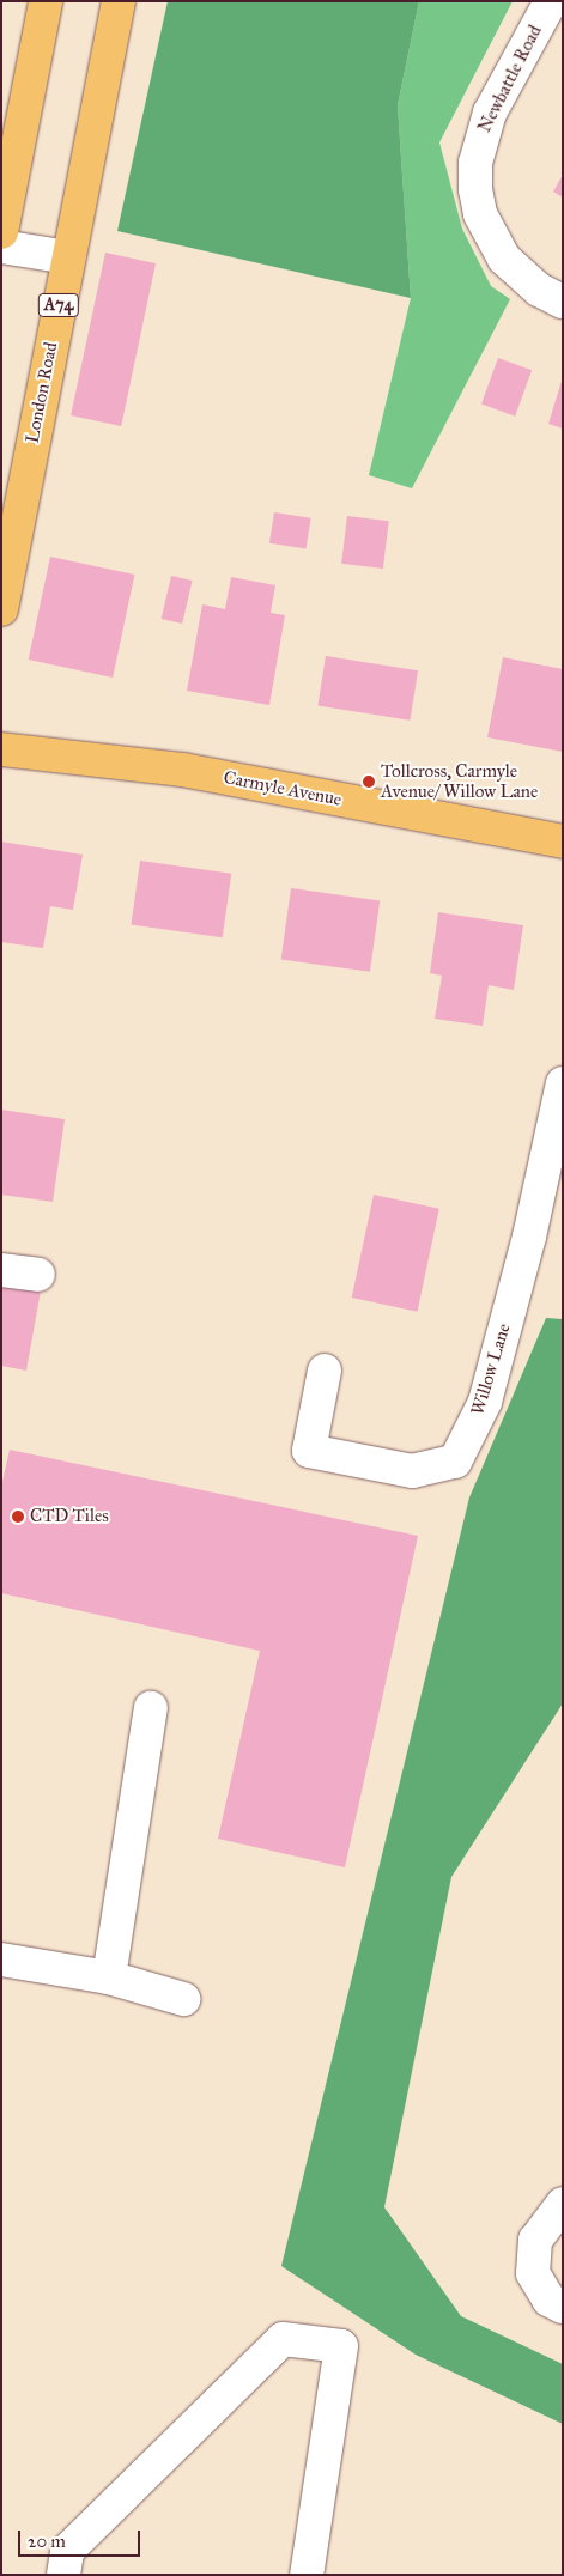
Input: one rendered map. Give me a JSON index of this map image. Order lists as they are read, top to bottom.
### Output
{
  "streets": {
    "main road": ["A74", "London Road", "Carmyle Avenue"],
    "street": ["Newbattle Road", "Willow Lane"]
  },
  "places": ["Tollcross, Carmyle Avenue/ Willow Lane", "CTD Tiles"],
  "scale_bar": "20 m"
}
